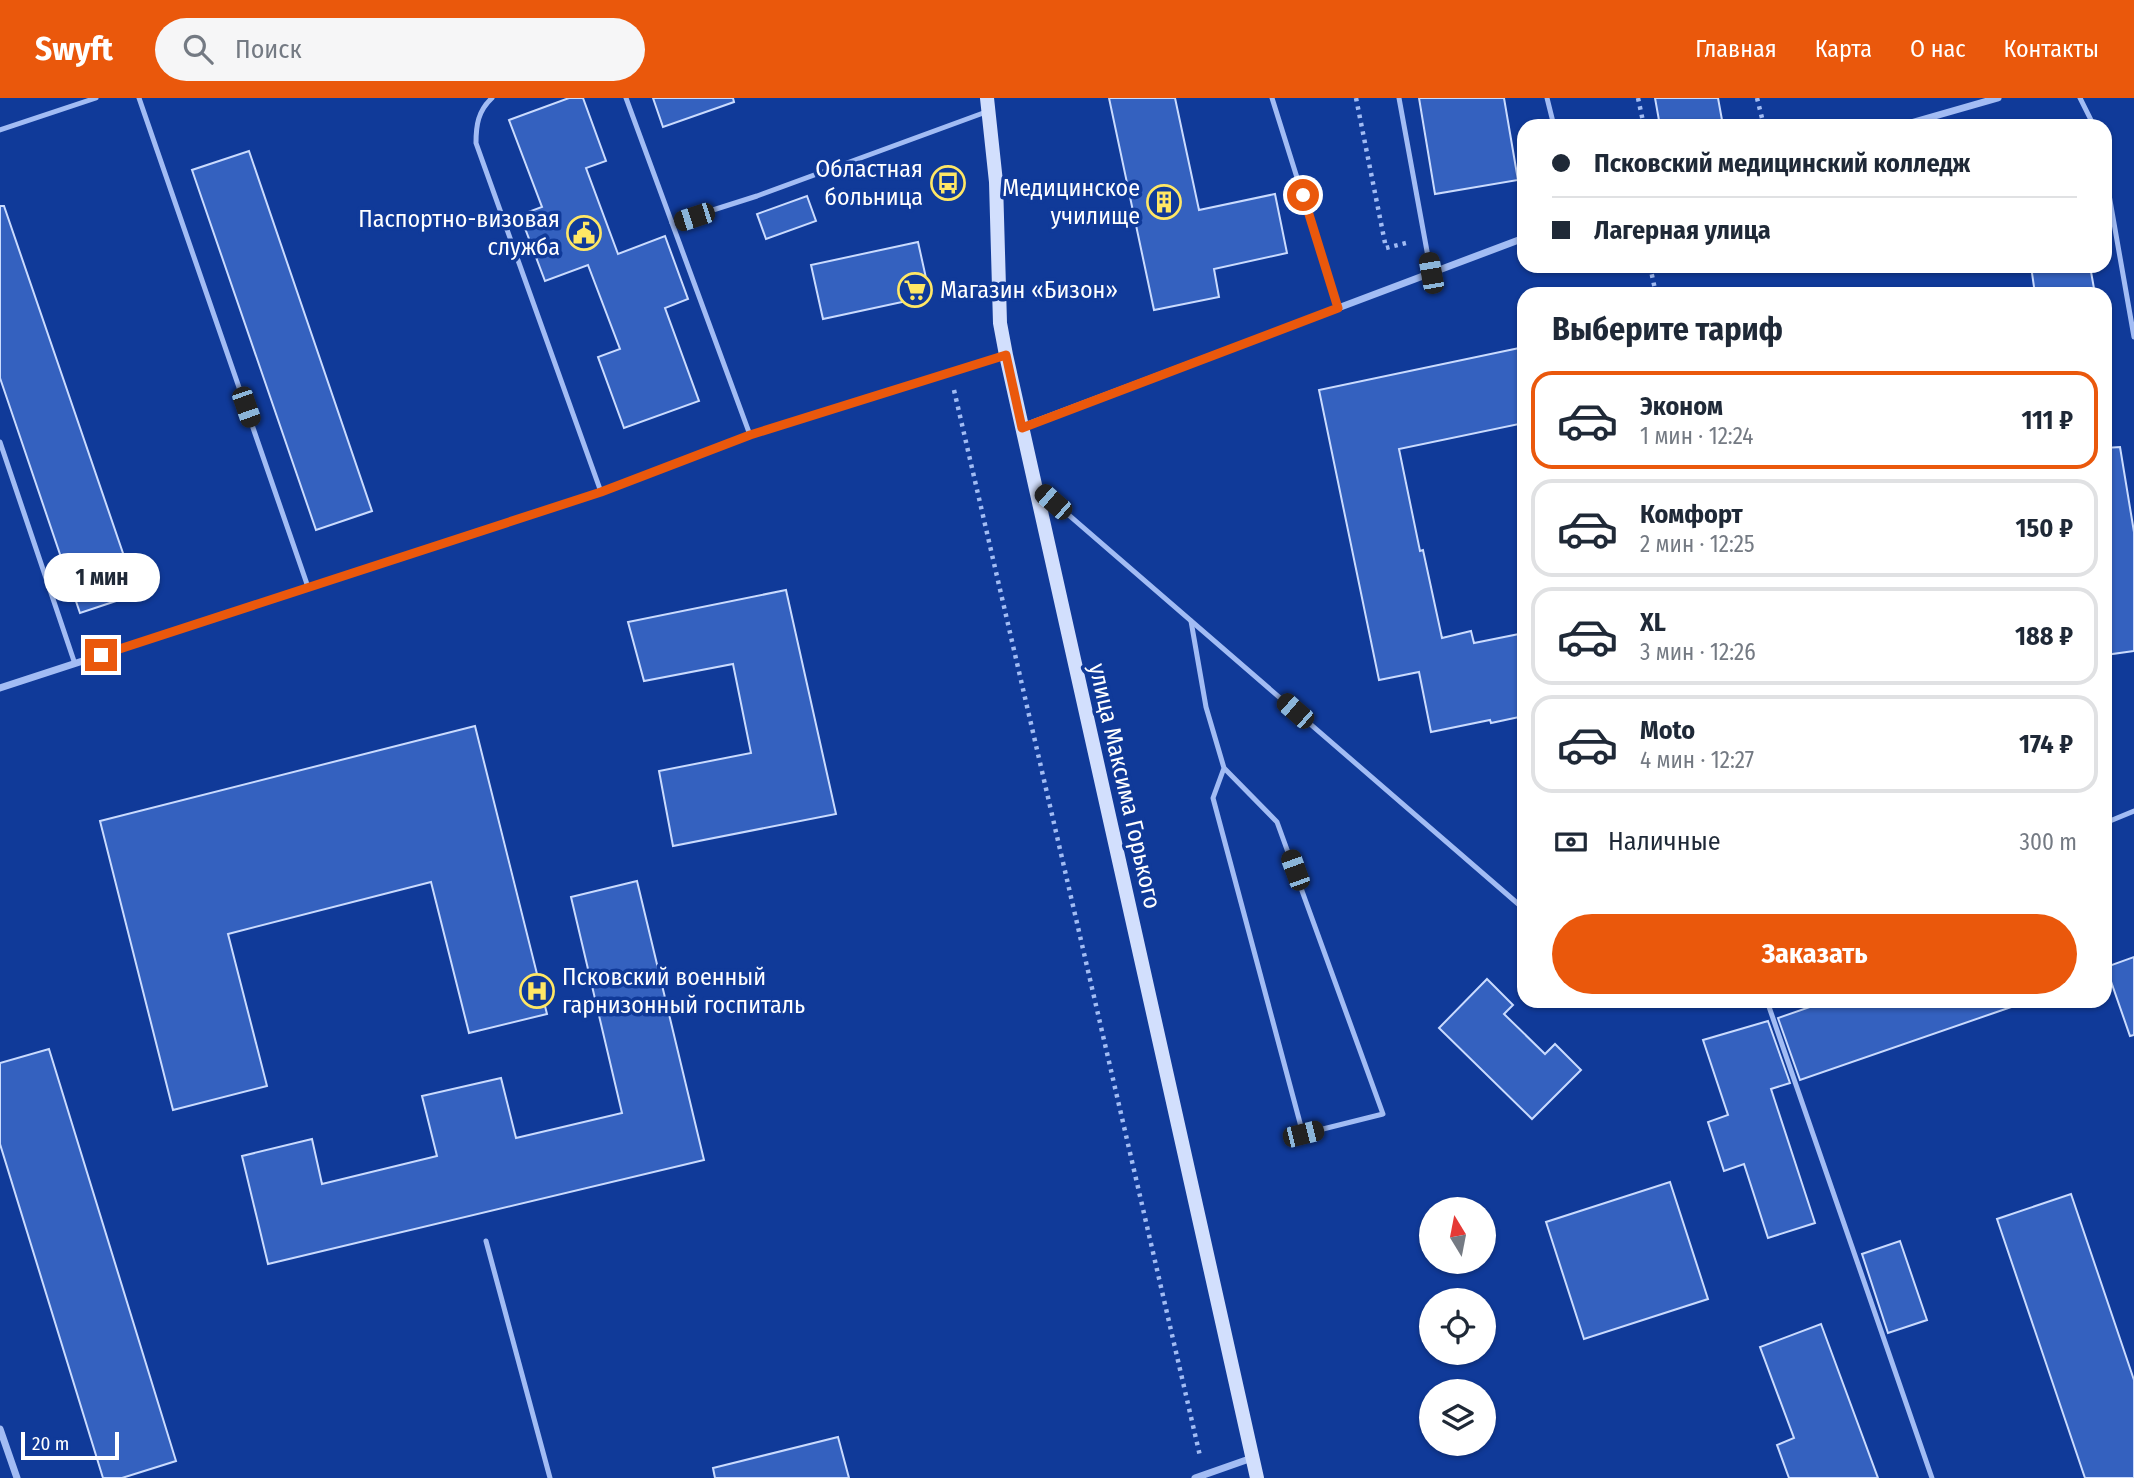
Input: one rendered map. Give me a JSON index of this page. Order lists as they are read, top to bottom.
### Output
{
  "streets": {
    "main road": ["улица Максима Горького"]
  },
  "places": {
    "bus stop": ["Областная больница"],
    "building": ["Медицинское училище"],
    "public building": ["Паспортно-визовая служба"],
    "supermarket": ["Магазин «Бизон»"],
    "hospital": ["Псковский военный гарнизонный госпиталь"]
  },
  "scale_bar": "20 m",
  "north": "top",
  "page": {
    "header": "Swyft",
    "search": "Поиск",
    "nav": [
      "Главная",
      "Карта",
      "О нас",
      "Контакты"
    ],
    "banner": ["Псковский медицинский колледж", "Лагерная улица"],
    "heading": "Выберите тариф",
    "list": [
      {
        "name": "Эконом",
        "note": "1 мин · 12:24",
        "value": "111 ₽"
      },
      {
        "name": "Комфорт",
        "note": "2 мин · 12:25",
        "value": "150 ₽"
      },
      {
        "name": "XL",
        "note": "3 мин · 12:26",
        "value": "188 ₽"
      },
      {
        "name": "Moto",
        "note": "4 мин · 12:27",
        "value": "174 ₽"
      }
    ],
    "bubble": "1 мин",
    "pay": ["Наличные", "300 m"],
    "buttons": "Заказать",
    "scale": "20 m"
  }
}
